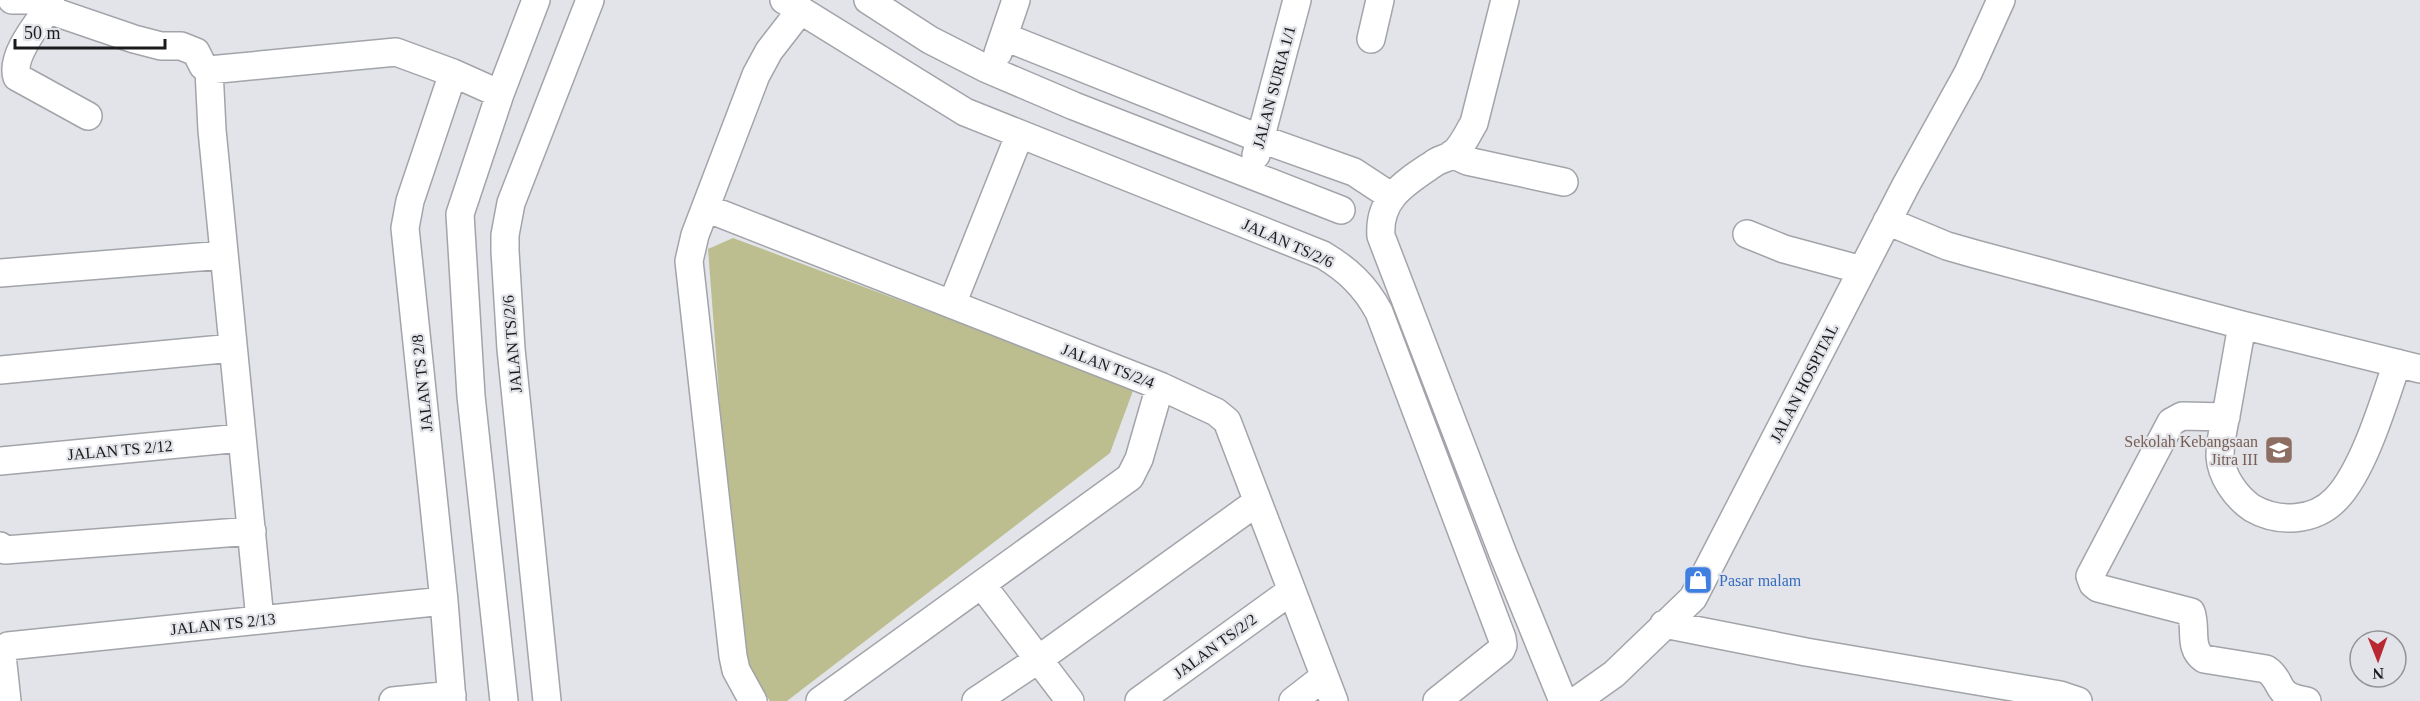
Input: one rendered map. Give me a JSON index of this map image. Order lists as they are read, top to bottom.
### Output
{
  "streets": {
    "street": [
      "JALAN SURIA 1/1",
      "JALAN TS/2/6",
      "JALAN TS/2/4",
      "JALAN TS 2/8",
      "JALAN HOSPITAL",
      "JALAN TS 2/12",
      "JALAN TS 2/13",
      "JALAN TS/2/2"
    ]
  },
  "crossings": [
    ["JALAN TS/2/4", "JALAN TS/2/2"],
    ["JALAN TS 2/8", "JALAN TS 2/13"]
  ],
  "places": {
    "school or university": ["Sekolah Kebangsaan Jitra III"],
    "shop": ["Pasar malam"]
  },
  "scale_bar": "50 m",
  "north": "bottom"
}
